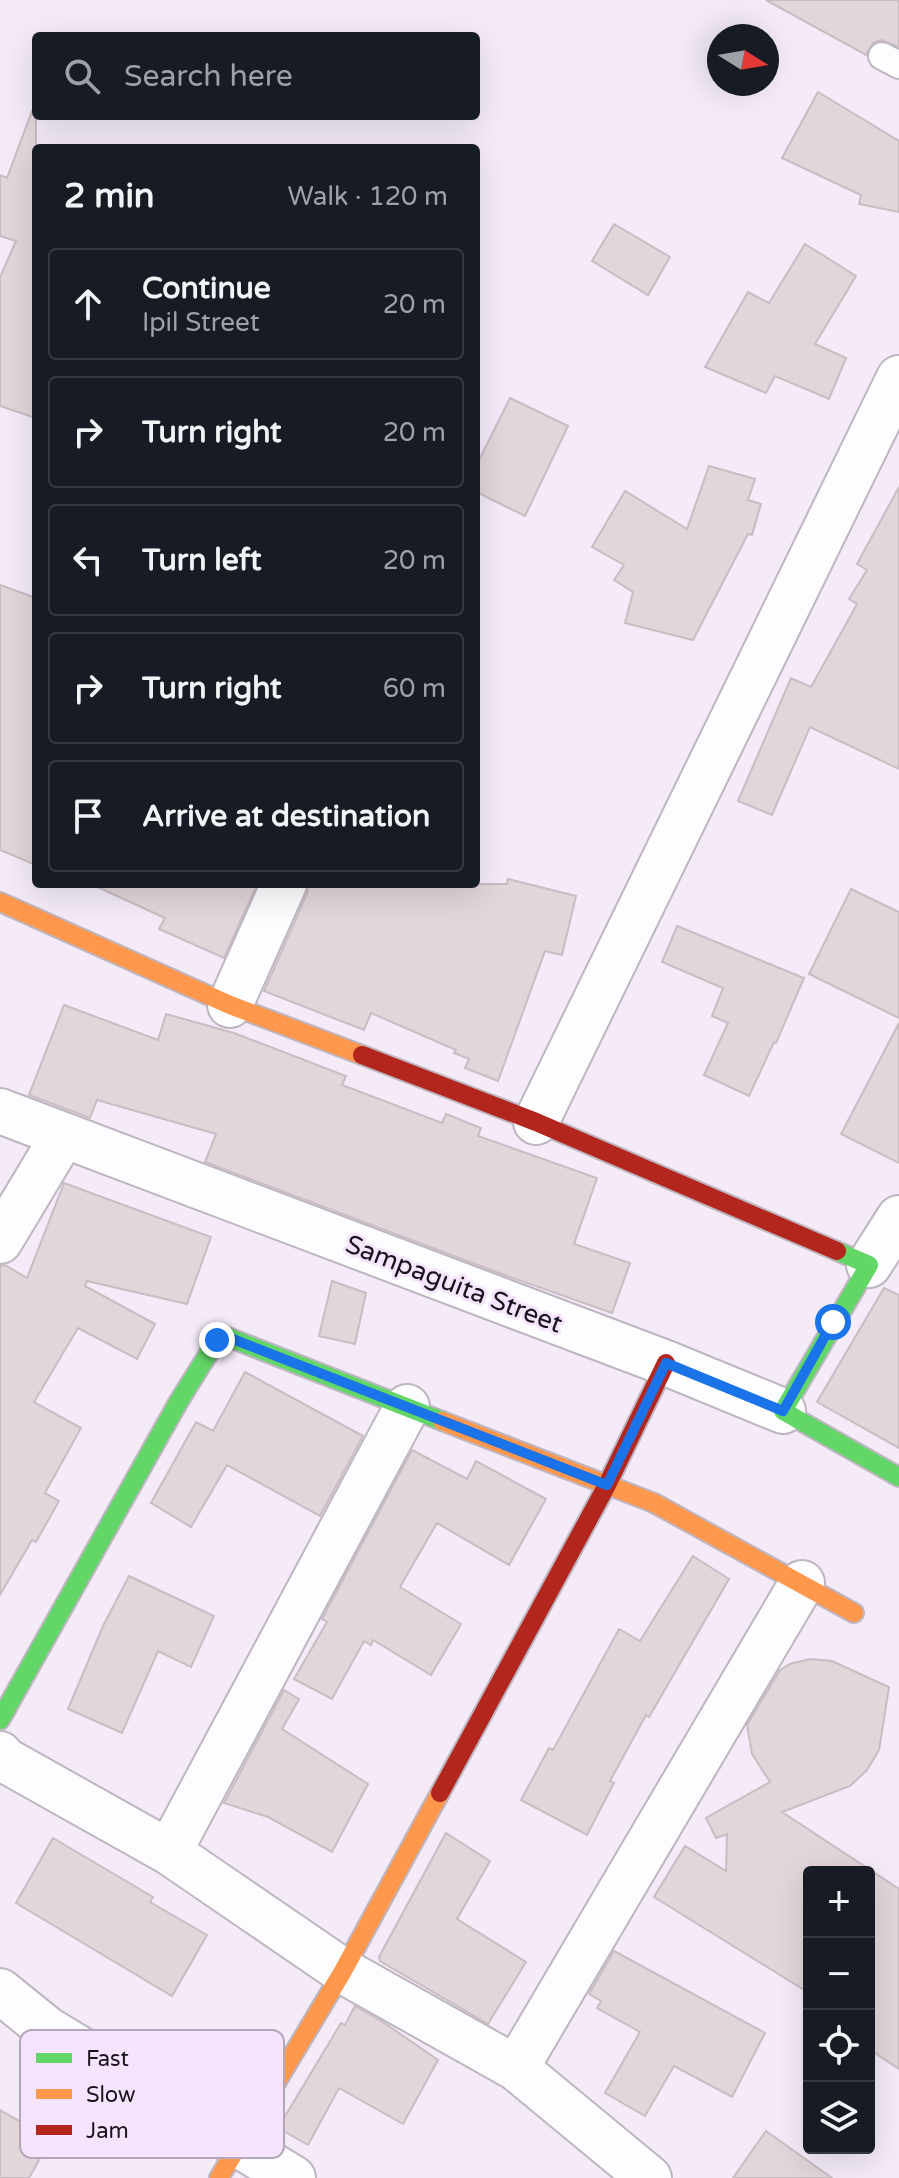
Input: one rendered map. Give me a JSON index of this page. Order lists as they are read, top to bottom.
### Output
{
  "streets": {
    "street": ["Sampaguita Street"]
  },
  "legend": ["Fast", "Slow", "Jam"],
  "north": "right",
  "page": {
    "search": "Search here",
    "heading": ["2 min", "Walk · 120 m"],
    "list": [
      ["Continue", "Ipil Street", "20 m"],
      ["Turn right", "20 m"],
      ["Turn left", "20 m"],
      ["Turn right", "60 m"],
      "Arrive at destination"
    ],
    "map_buttons": ["+", "−"]
  }
}
